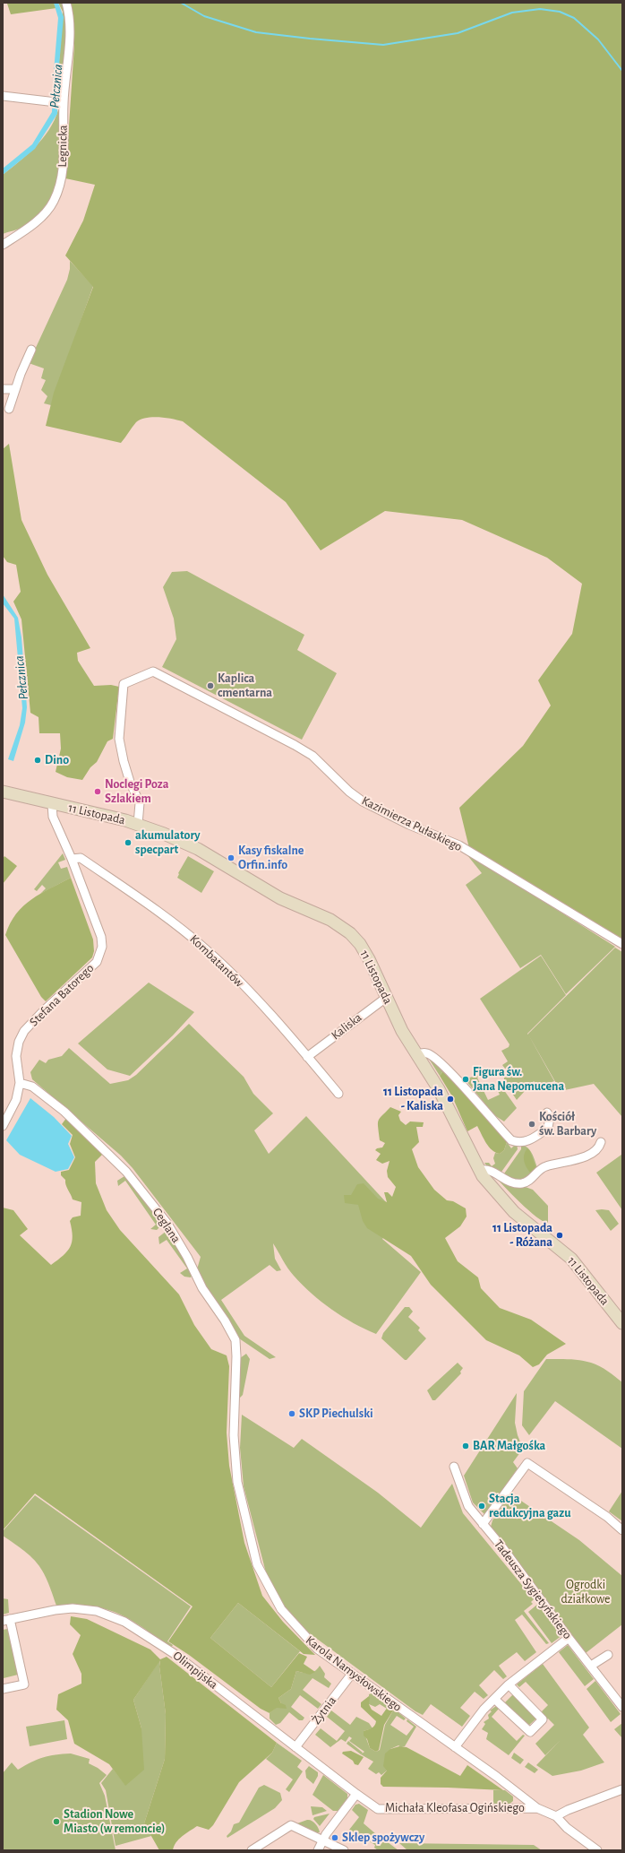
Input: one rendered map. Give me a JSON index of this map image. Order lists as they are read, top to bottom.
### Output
{
  "streets": {
    "main road": ["11 Listopada"],
    "street": [
      "Legnicka",
      "Kazimierza Pułaskiego",
      "Kombatantów",
      "Stefana Batorego",
      "Kaliska",
      "Ceglana",
      "Tadeusza Sygietyńskiego",
      "Olimpijska",
      "Karola Namysłowskiego",
      "Żytnia",
      "Michała Kleofasa Ogińskiego"
    ]
  },
  "crossings": [
    ["11 Listopada", "Kazimierza Pułaskiego"],
    ["11 Listopada", "Stefana Batorego"],
    ["11 Listopada", "Kaliska"],
    ["Kombatantów", "Stefana Batorego"],
    ["Kombatantów", "Kaliska"],
    ["Stefana Batorego", "Ceglana"],
    ["Ceglana", "Karola Namysłowskiego"],
    ["Olimpijska", "Żytnia"],
    ["Olimpijska", "Michała Kleofasa Ogińskiego"],
    ["Karola Namysłowskiego", "Żytnia"],
    ["Karola Namysłowskiego", "Michała Kleofasa Ogińskiego"]
  ],
  "water": ["Pełcznica"],
  "parks": ["Ogrodki działkowe"],
  "places": [
    "Kaplica cmentarna",
    "Dino",
    "Noclegi Poza Szlakiem",
    "akumulatory specpart",
    "Kasy fiskalne Orfin.info",
    "Figura św. Jana Nepomucena",
    "11 Listopada - Kaliska",
    "Kościół św. Barbary",
    "11 Listopada - Różana",
    "SKP Piechulski",
    "BAR Małgośka",
    "Stacja redukcyjna gazu",
    "Stadion Nowe Miasto (w remoncie)",
    "Sklep spożywczy"
  ]
}
